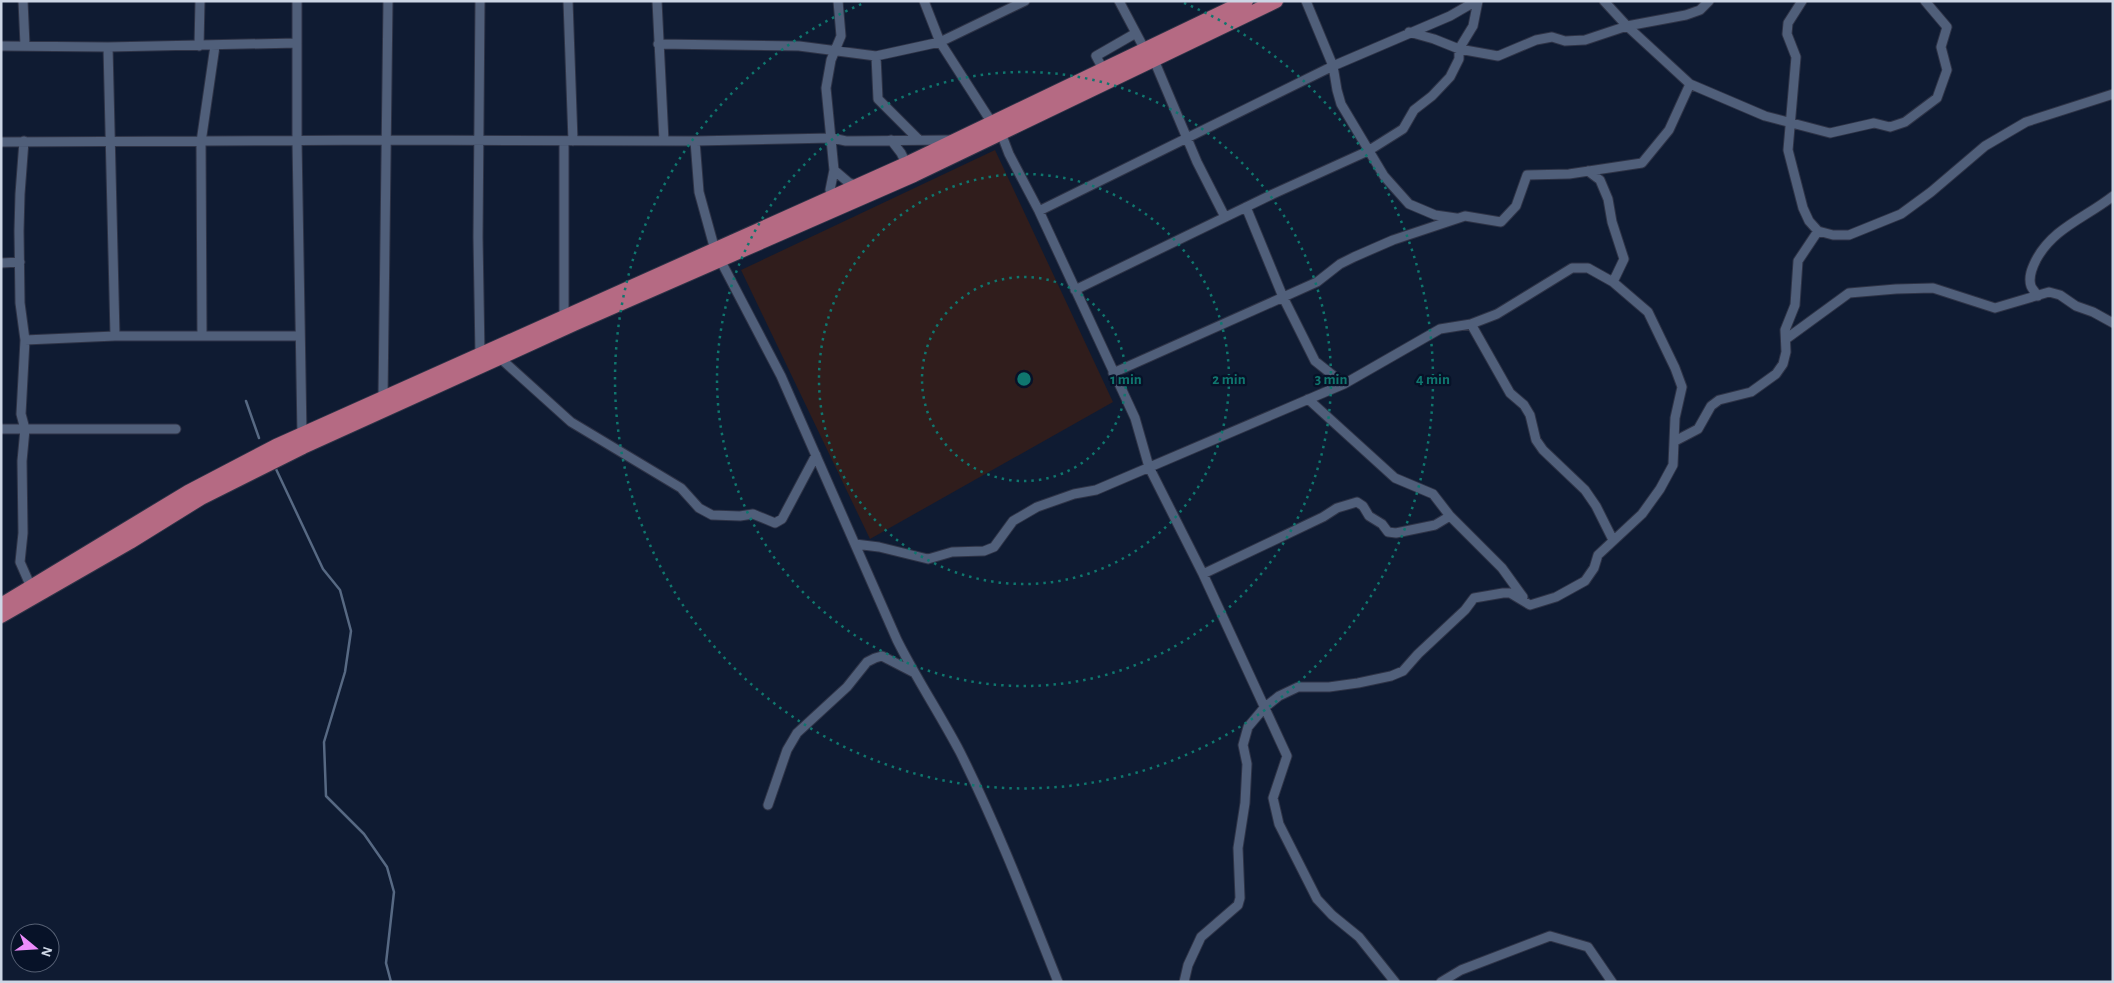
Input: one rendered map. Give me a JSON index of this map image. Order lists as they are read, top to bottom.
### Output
{
  "north": "right",
  "rings": [
    "1 min",
    "2 min",
    "3 min",
    "4 min"
  ]
}
